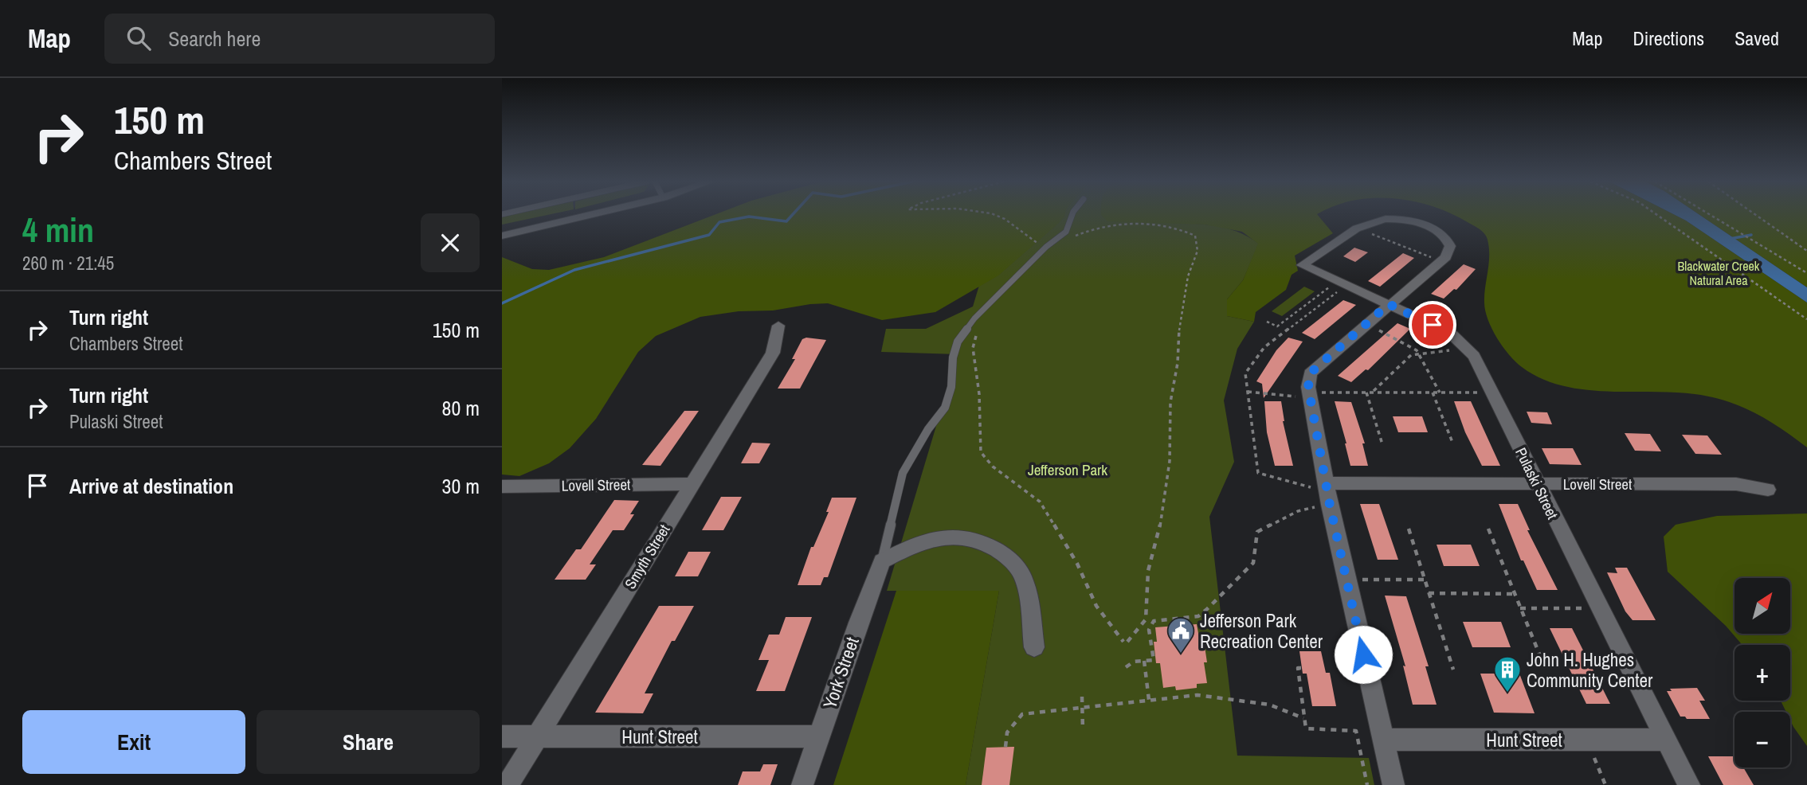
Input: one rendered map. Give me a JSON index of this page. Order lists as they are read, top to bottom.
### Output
{
  "streets": {
    "street": [
      "Pulaski Street",
      "Lovell Street",
      "Smyth Street",
      "York Street",
      "Hunt Street"
    ]
  },
  "crossings": [
    ["Pulaski Street", "Lovell Street"],
    ["Pulaski Street", "Hunt Street"],
    ["Lovell Street", "Smyth Street"],
    ["Smyth Street", "Hunt Street"],
    ["York Street", "Hunt Street"]
  ],
  "parks": ["Blackwater Creek Natural Area", "Jefferson Park"],
  "places": {
    "public building": ["Jefferson Park Recreation Center"],
    "building": ["John H. Hughes Community Center"]
  },
  "north": "top right",
  "page": {
    "header": "Map",
    "search": "Search here",
    "nav": ["Map", "Directions", "Saved"],
    "turn": ["150 m", "Chambers Street"],
    "heading": ["4 min", "260 m · 21:45"],
    "list": [
      {
        "name": "Turn right",
        "note": "Chambers Street",
        "value": "150 m"
      },
      {
        "name": "Turn right",
        "note": "Pulaski Street",
        "value": "80 m"
      },
      {
        "name": "Arrive at destination",
        "value": "30 m"
      }
    ],
    "map_buttons": ["+", "−"],
    "buttons": ["Exit", "Share"]
  }
}
